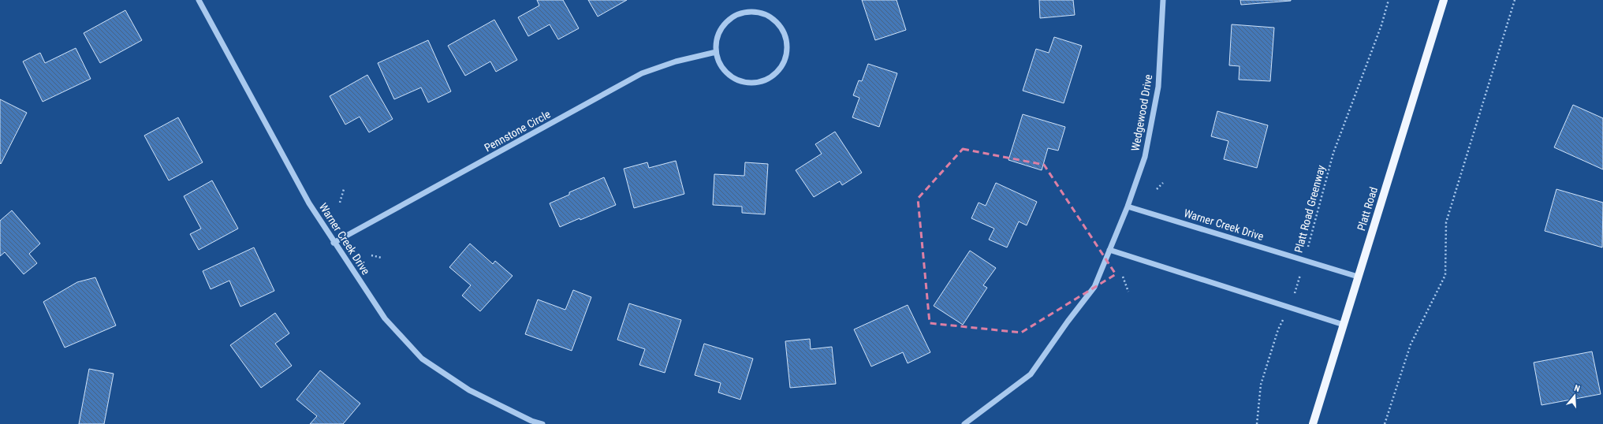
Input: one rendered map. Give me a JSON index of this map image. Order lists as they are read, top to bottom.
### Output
{
  "streets": {
    "main road": ["Platt Road"],
    "street": ["Wedgewood Drive", "Pennstone Circle", "Warner Creek Drive"],
    "path": ["Platt Road Greenway"]
  },
  "crossings": [
    ["Wedgewood Drive", "Warner Creek Drive"],
    ["Pennstone Circle", "Warner Creek Drive"],
    ["Platt Road Greenway", "Warner Creek Drive"],
    ["Platt Road", "Warner Creek Drive"]
  ],
  "north": "top"
}
